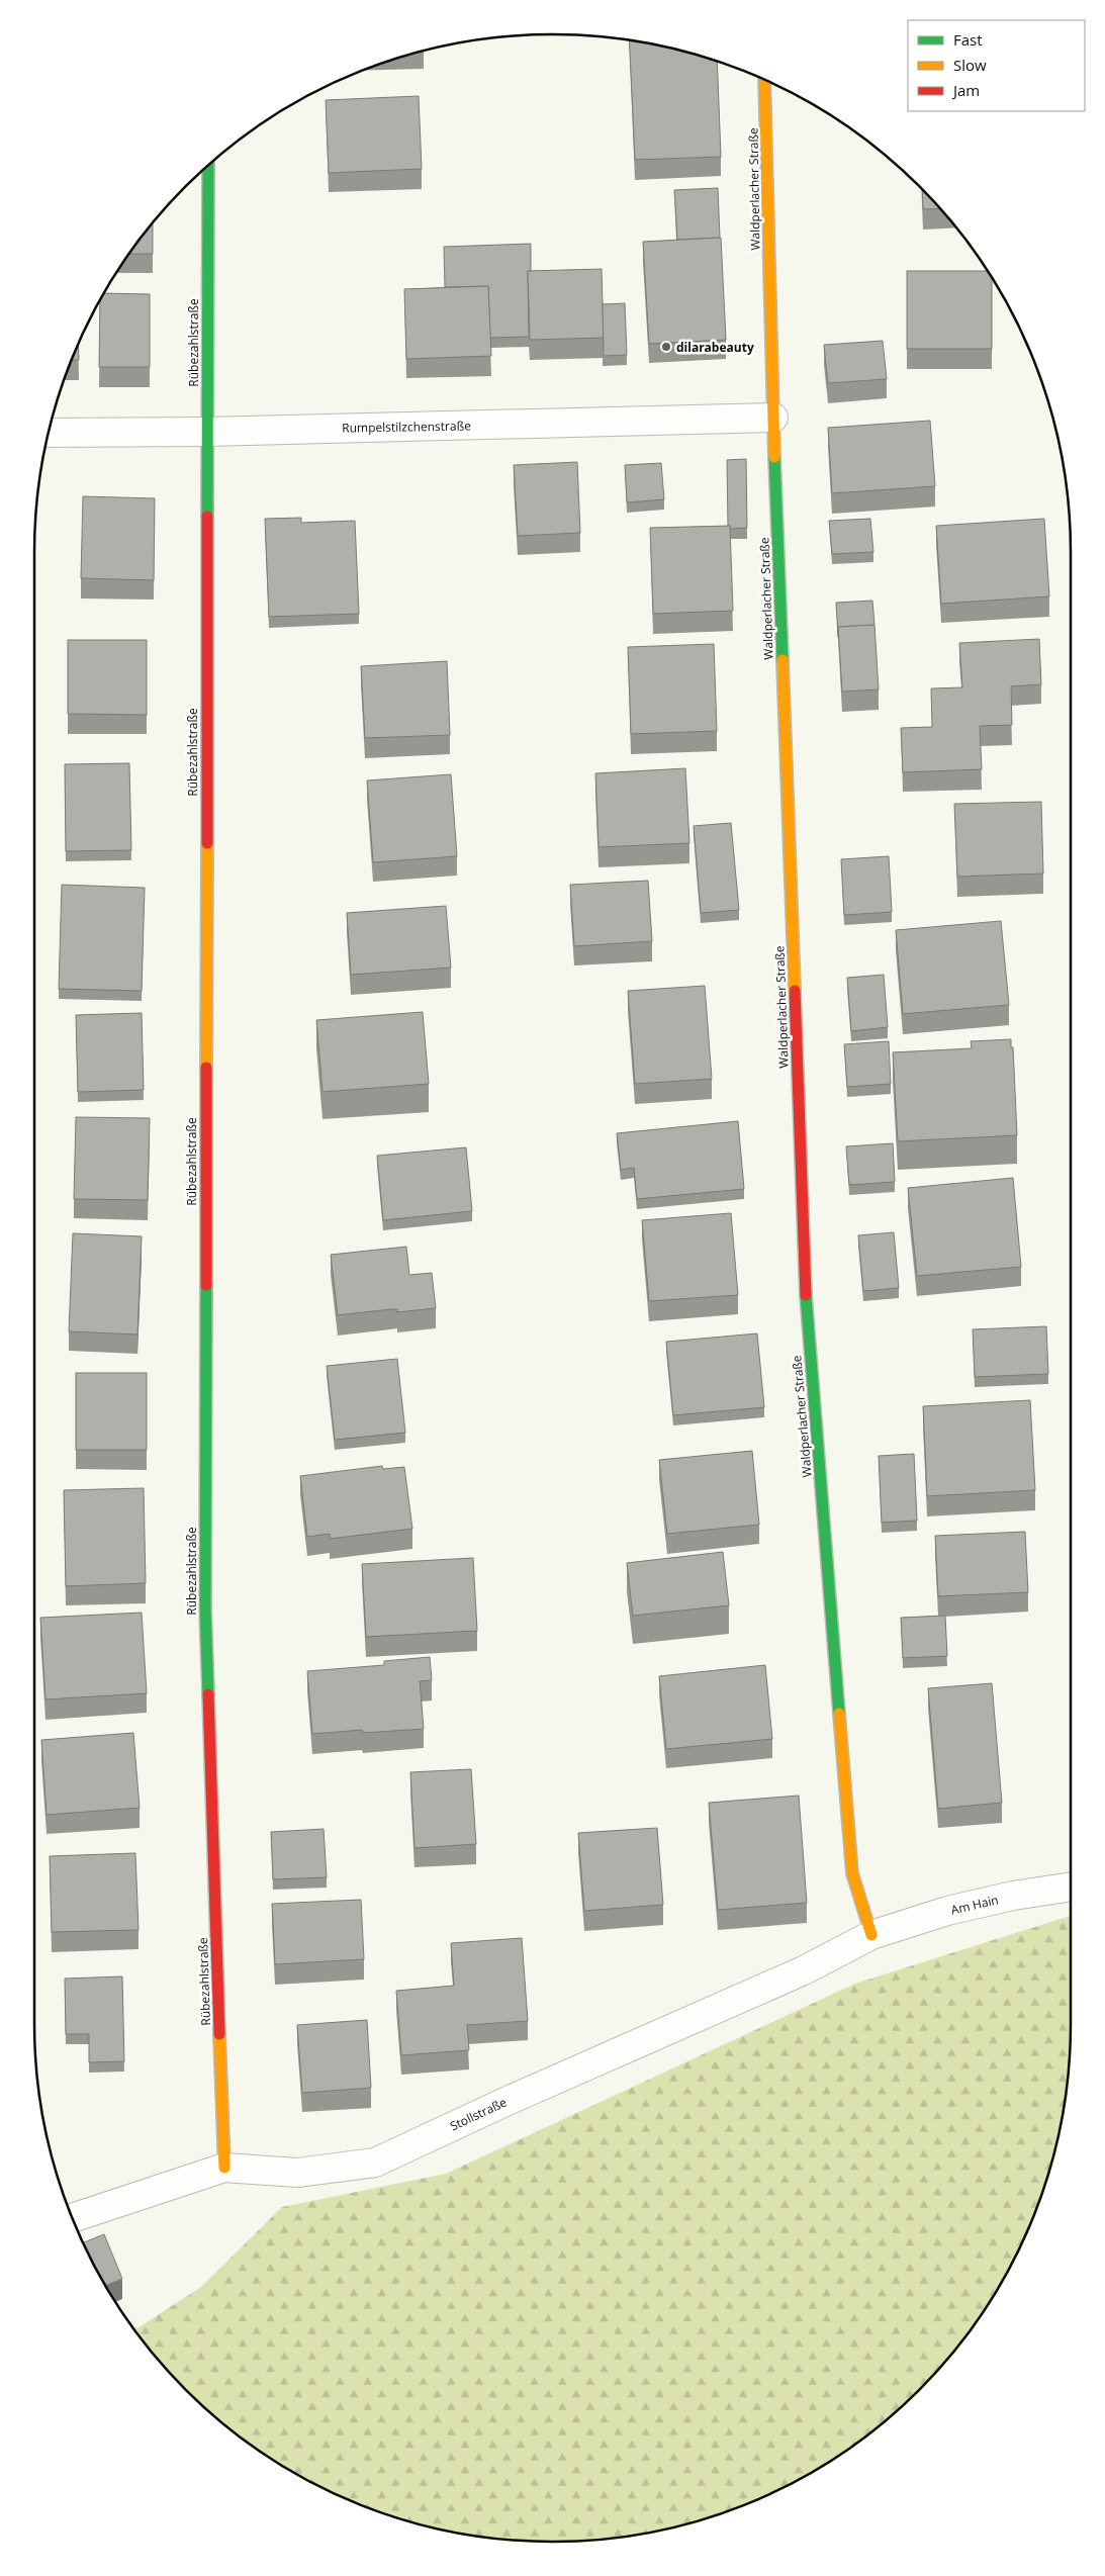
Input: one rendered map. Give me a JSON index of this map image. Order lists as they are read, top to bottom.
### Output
{
  "streets": {
    "street": [
      "Waldperlacher Straße",
      "Rübezahlstraße",
      "Rumpelstilzchenstraße",
      "Am Hain",
      "Stollstraße"
    ]
  },
  "crossings": [
    ["Waldperlacher Straße", "Rumpelstilzchenstraße"],
    ["Waldperlacher Straße", "Am Hain"],
    ["Waldperlacher Straße", "Stollstraße"],
    ["Rübezahlstraße", "Rumpelstilzchenstraße"],
    ["Rübezahlstraße", "Stollstraße"],
    ["Am Hain", "Stollstraße"]
  ],
  "places": ["dilarabeauty"],
  "legend": ["Fast", "Slow", "Jam"]
}
